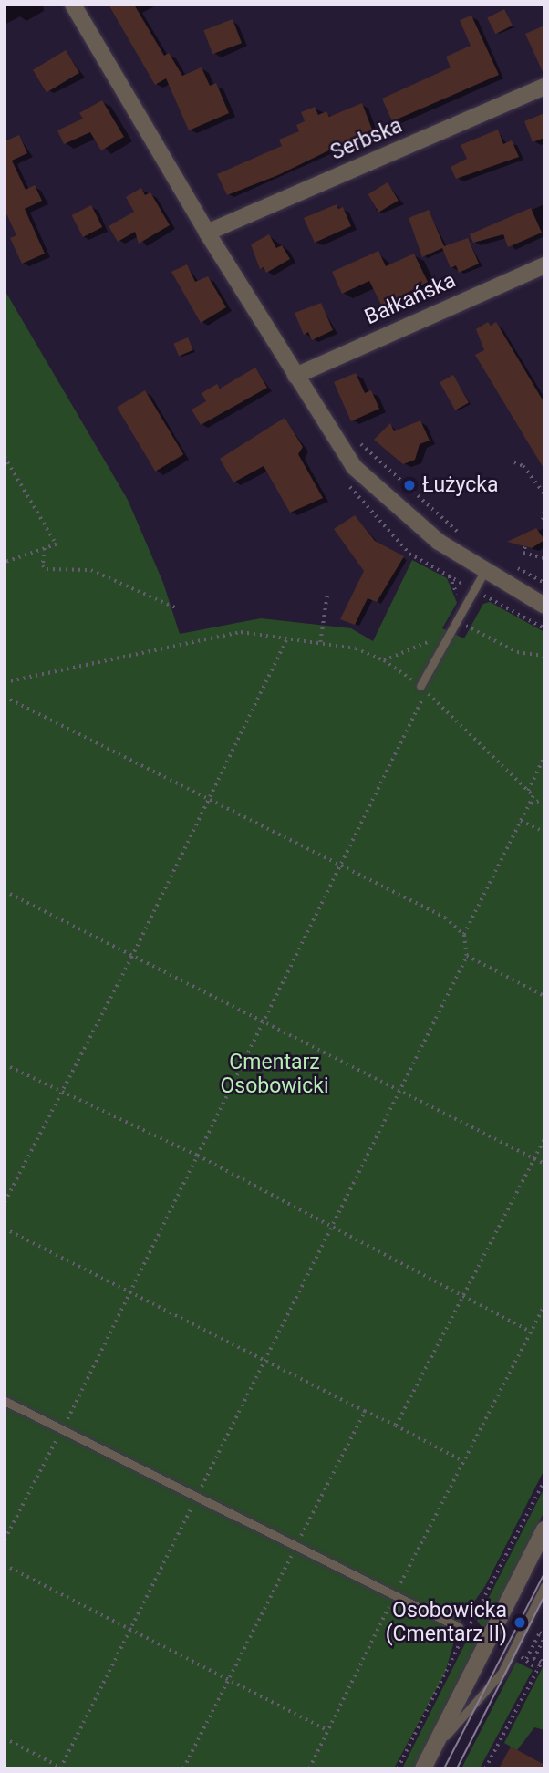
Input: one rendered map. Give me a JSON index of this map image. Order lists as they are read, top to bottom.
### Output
{
  "streets": {
    "street": ["Serbska", "Bałkańska"]
  },
  "parks": ["Cmentarz Osobowicki"],
  "places": ["Łużycka", "Osobowicka (Cmentarz II)"]
}
